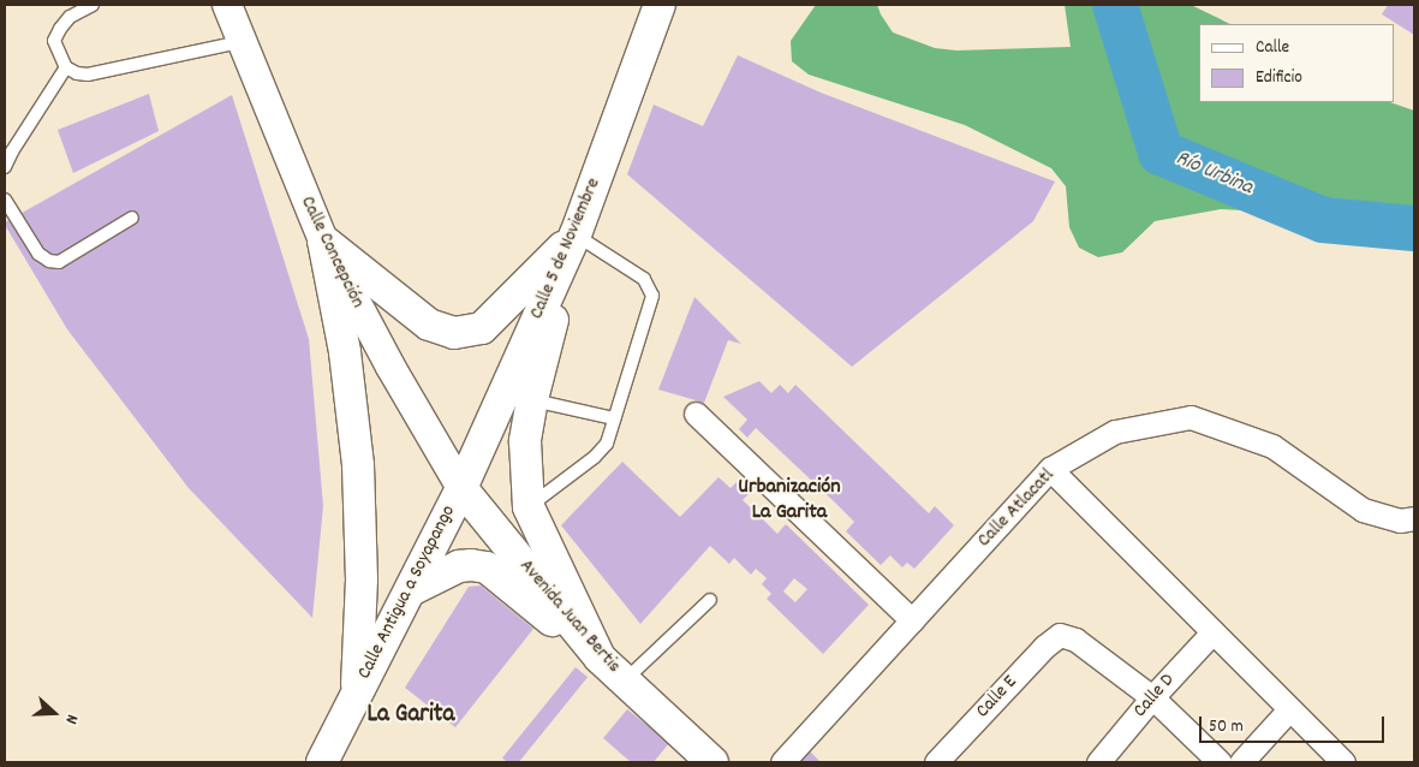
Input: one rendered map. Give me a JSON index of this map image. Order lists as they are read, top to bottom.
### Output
{
  "streets": {
    "main road": ["Calle 5 de Noviembre", "Calle Antigua a Soyapango", "Avenida Juan Bertis"],
    "street": [
      "Calle Concepción",
      "Calle Atlacatl",
      "Calle D",
      "Calle E"
    ]
  },
  "crossings": [
    ["Calle 5 de Noviembre", "Calle Concepción"],
    ["Calle 5 de Noviembre", "Calle Antigua a Soyapango"],
    ["Calle 5 de Noviembre", "Avenida Juan Bertis"],
    ["Calle Concepción", "Calle Antigua a Soyapango"],
    ["Calle Concepción", "Avenida Juan Bertis"],
    ["Calle Antigua a Soyapango", "Avenida Juan Bertis"],
    ["Calle D", "Calle E"]
  ],
  "districts": ["Urbanización La Garita", "La Garita"],
  "water": ["Río Urbina"],
  "legend": ["Calle", "Edificio"],
  "scale_bar": "50 m",
  "north": "right"
}
